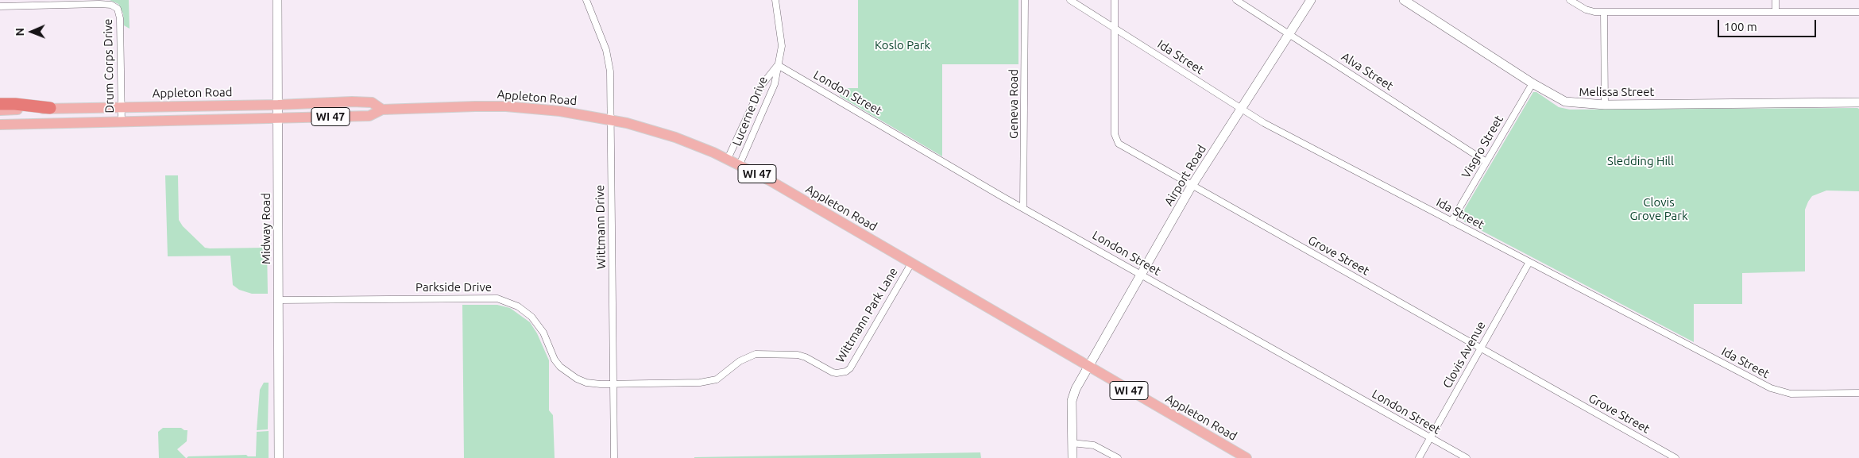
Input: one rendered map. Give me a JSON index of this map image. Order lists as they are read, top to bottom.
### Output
{
  "streets": {
    "main road": ["Appleton Road", "WI 47"],
    "street": [
      "Ida Street",
      "Drum Corps Drive",
      "Alva Street",
      "Melissa Street",
      "London Street",
      "Geneva Road",
      "Lucerne Drive",
      "Visgro Street",
      "Airport Road",
      "Wittmann Drive",
      "Midway Road",
      "Grove Street",
      "Parkside Drive",
      "Wittmann Park Lane",
      "Clovis Avenue"
    ]
  },
  "crossings": [
    ["Ida Street", "Visgro Street"],
    ["Ida Street", "Airport Road"],
    ["Ida Street", "Grove Street"],
    ["Ida Street", "Clovis Avenue"],
    ["Drum Corps Drive", "Appleton Road"],
    ["Alva Street", "Visgro Street"],
    ["Alva Street", "Airport Road"],
    ["Melissa Street", "Visgro Street"],
    ["Appleton Road", "Lucerne Drive"],
    ["Appleton Road", "Airport Road"],
    ["Appleton Road", "Wittmann Drive"],
    ["Appleton Road", "Midway Road"],
    ["Appleton Road", "Wittmann Park Lane"],
    ["London Street", "Geneva Road"],
    ["London Street", "Lucerne Drive"],
    ["London Street", "Airport Road"],
    ["London Street", "Clovis Avenue"],
    ["Airport Road", "Grove Street"],
    ["Wittmann Drive", "Parkside Drive"],
    ["Wittmann Drive", "Wittmann Park Lane"],
    ["Midway Road", "Parkside Drive"],
    ["Grove Street", "Clovis Avenue"],
    ["Parkside Drive", "Wittmann Park Lane"]
  ],
  "parks": ["Koslo Park", "Sledding Hill", "Clovis Grove Park"],
  "scale_bar": "100 m",
  "north": "left"
}
